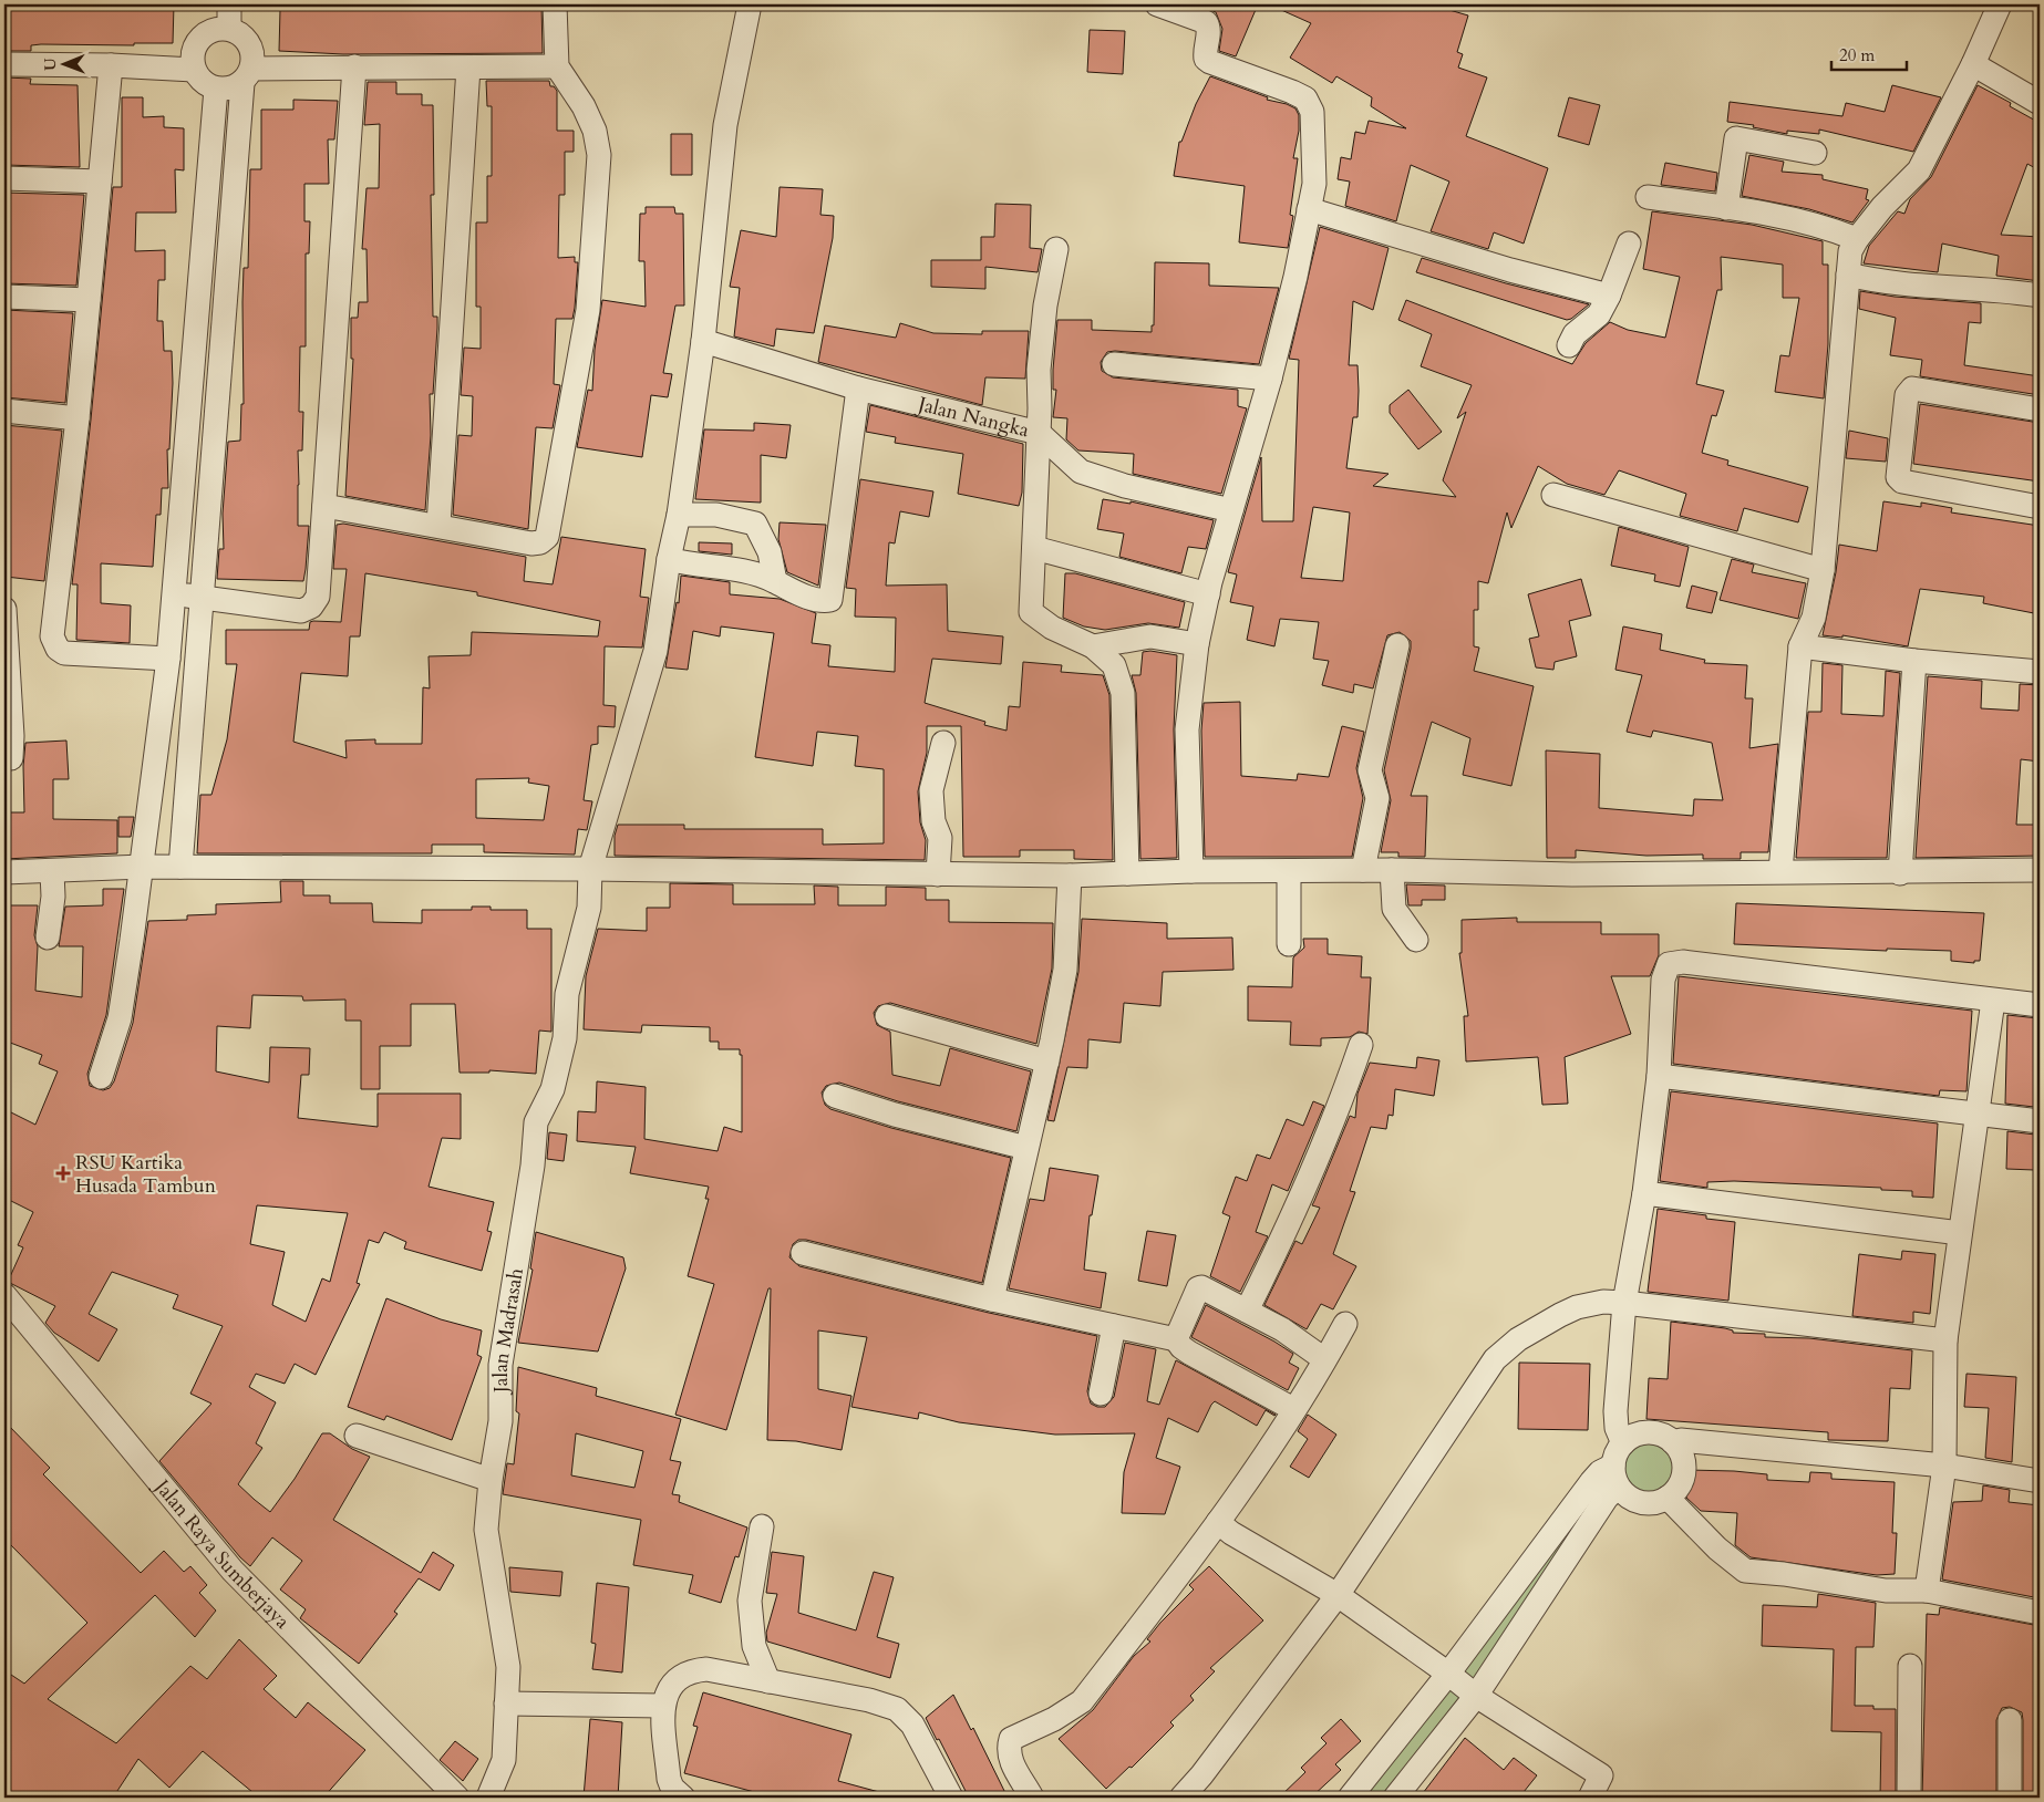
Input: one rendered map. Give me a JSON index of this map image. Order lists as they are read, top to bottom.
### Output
{
  "streets": {
    "street": ["Jalan Nangka", "Jalan Madrasah", "Jalan Raya Sumberjaya"]
  },
  "crossings": [
    ["Jalan Nangka", "Jalan Madrasah"]
  ],
  "places": {
    "health": ["RSU Kartika Husada Tambun"]
  },
  "scale_bar": "20 m",
  "north": "left"
}
